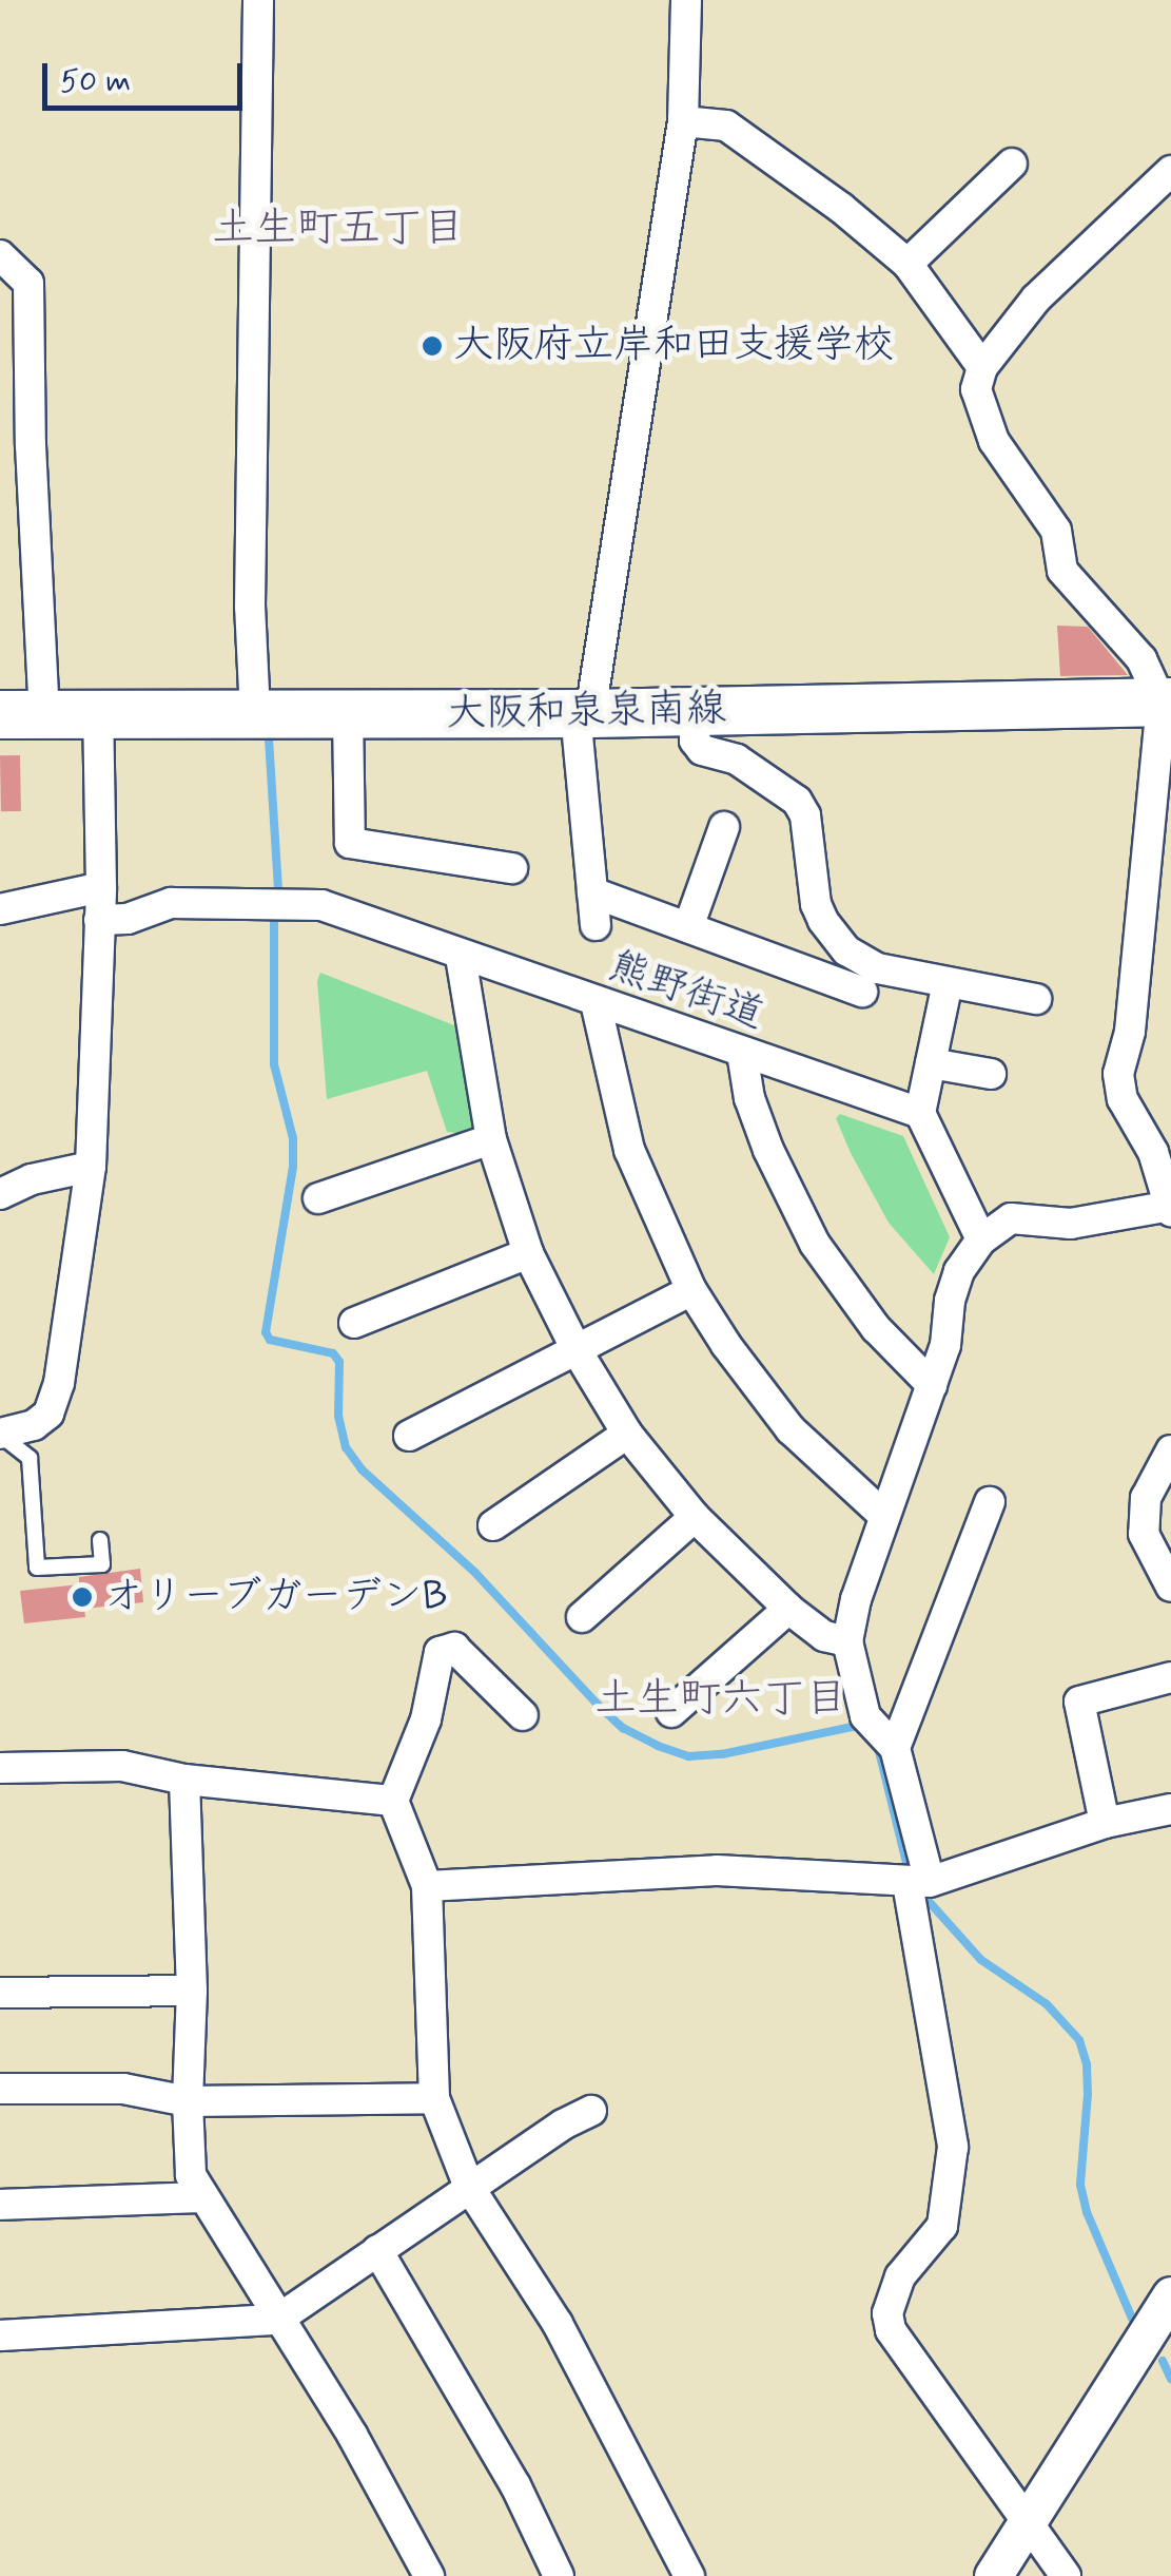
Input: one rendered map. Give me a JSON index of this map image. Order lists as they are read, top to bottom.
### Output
{
  "streets": {
    "main road": ["大阪和泉泉南線"],
    "street": ["熊野街道"]
  },
  "districts": ["土生町五丁目", "土生町六丁目"],
  "places": ["大阪府立岸和田支援学校", "オリーブガーデンB"],
  "scale_bar": "50 m"
}
